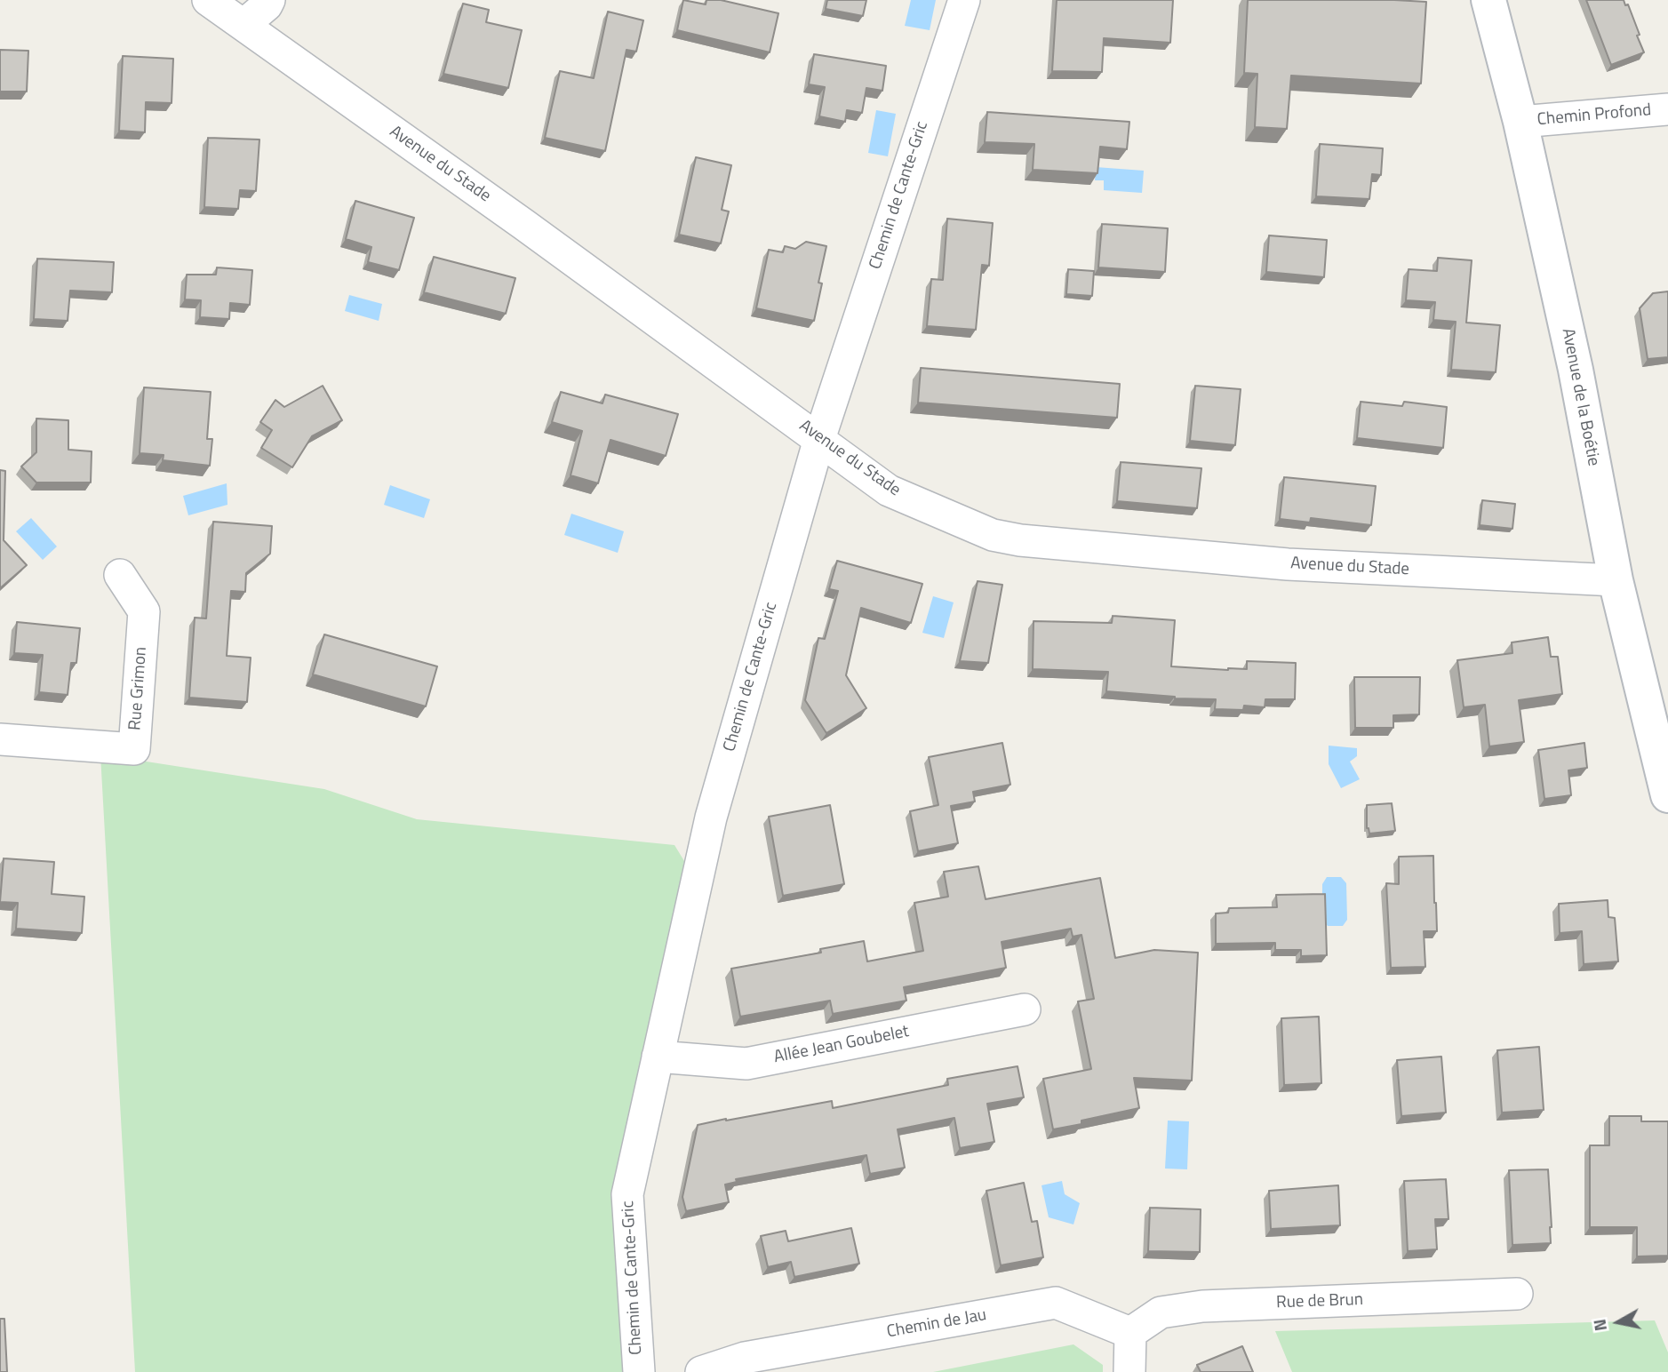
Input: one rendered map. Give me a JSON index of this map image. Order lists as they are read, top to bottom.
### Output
{
  "streets": {
    "main road": ["Avenue de la Boétie"],
    "street": [
      "Chemin Profond",
      "Avenue du Stade",
      "Chemin de Cante-Gric",
      "Rue Grimon",
      "Allée Jean Goubelet",
      "Rue de Brun",
      "Chemin de Jau"
    ]
  },
  "crossings": [
    ["Chemin Profond", "Avenue de la Boétie"],
    ["Avenue du Stade", "Chemin de Cante-Gric"],
    ["Avenue du Stade", "Avenue de la Boétie"],
    ["Chemin de Cante-Gric", "Allée Jean Goubelet"],
    ["Rue de Brun", "Chemin de Jau"]
  ],
  "north": "left"
}
